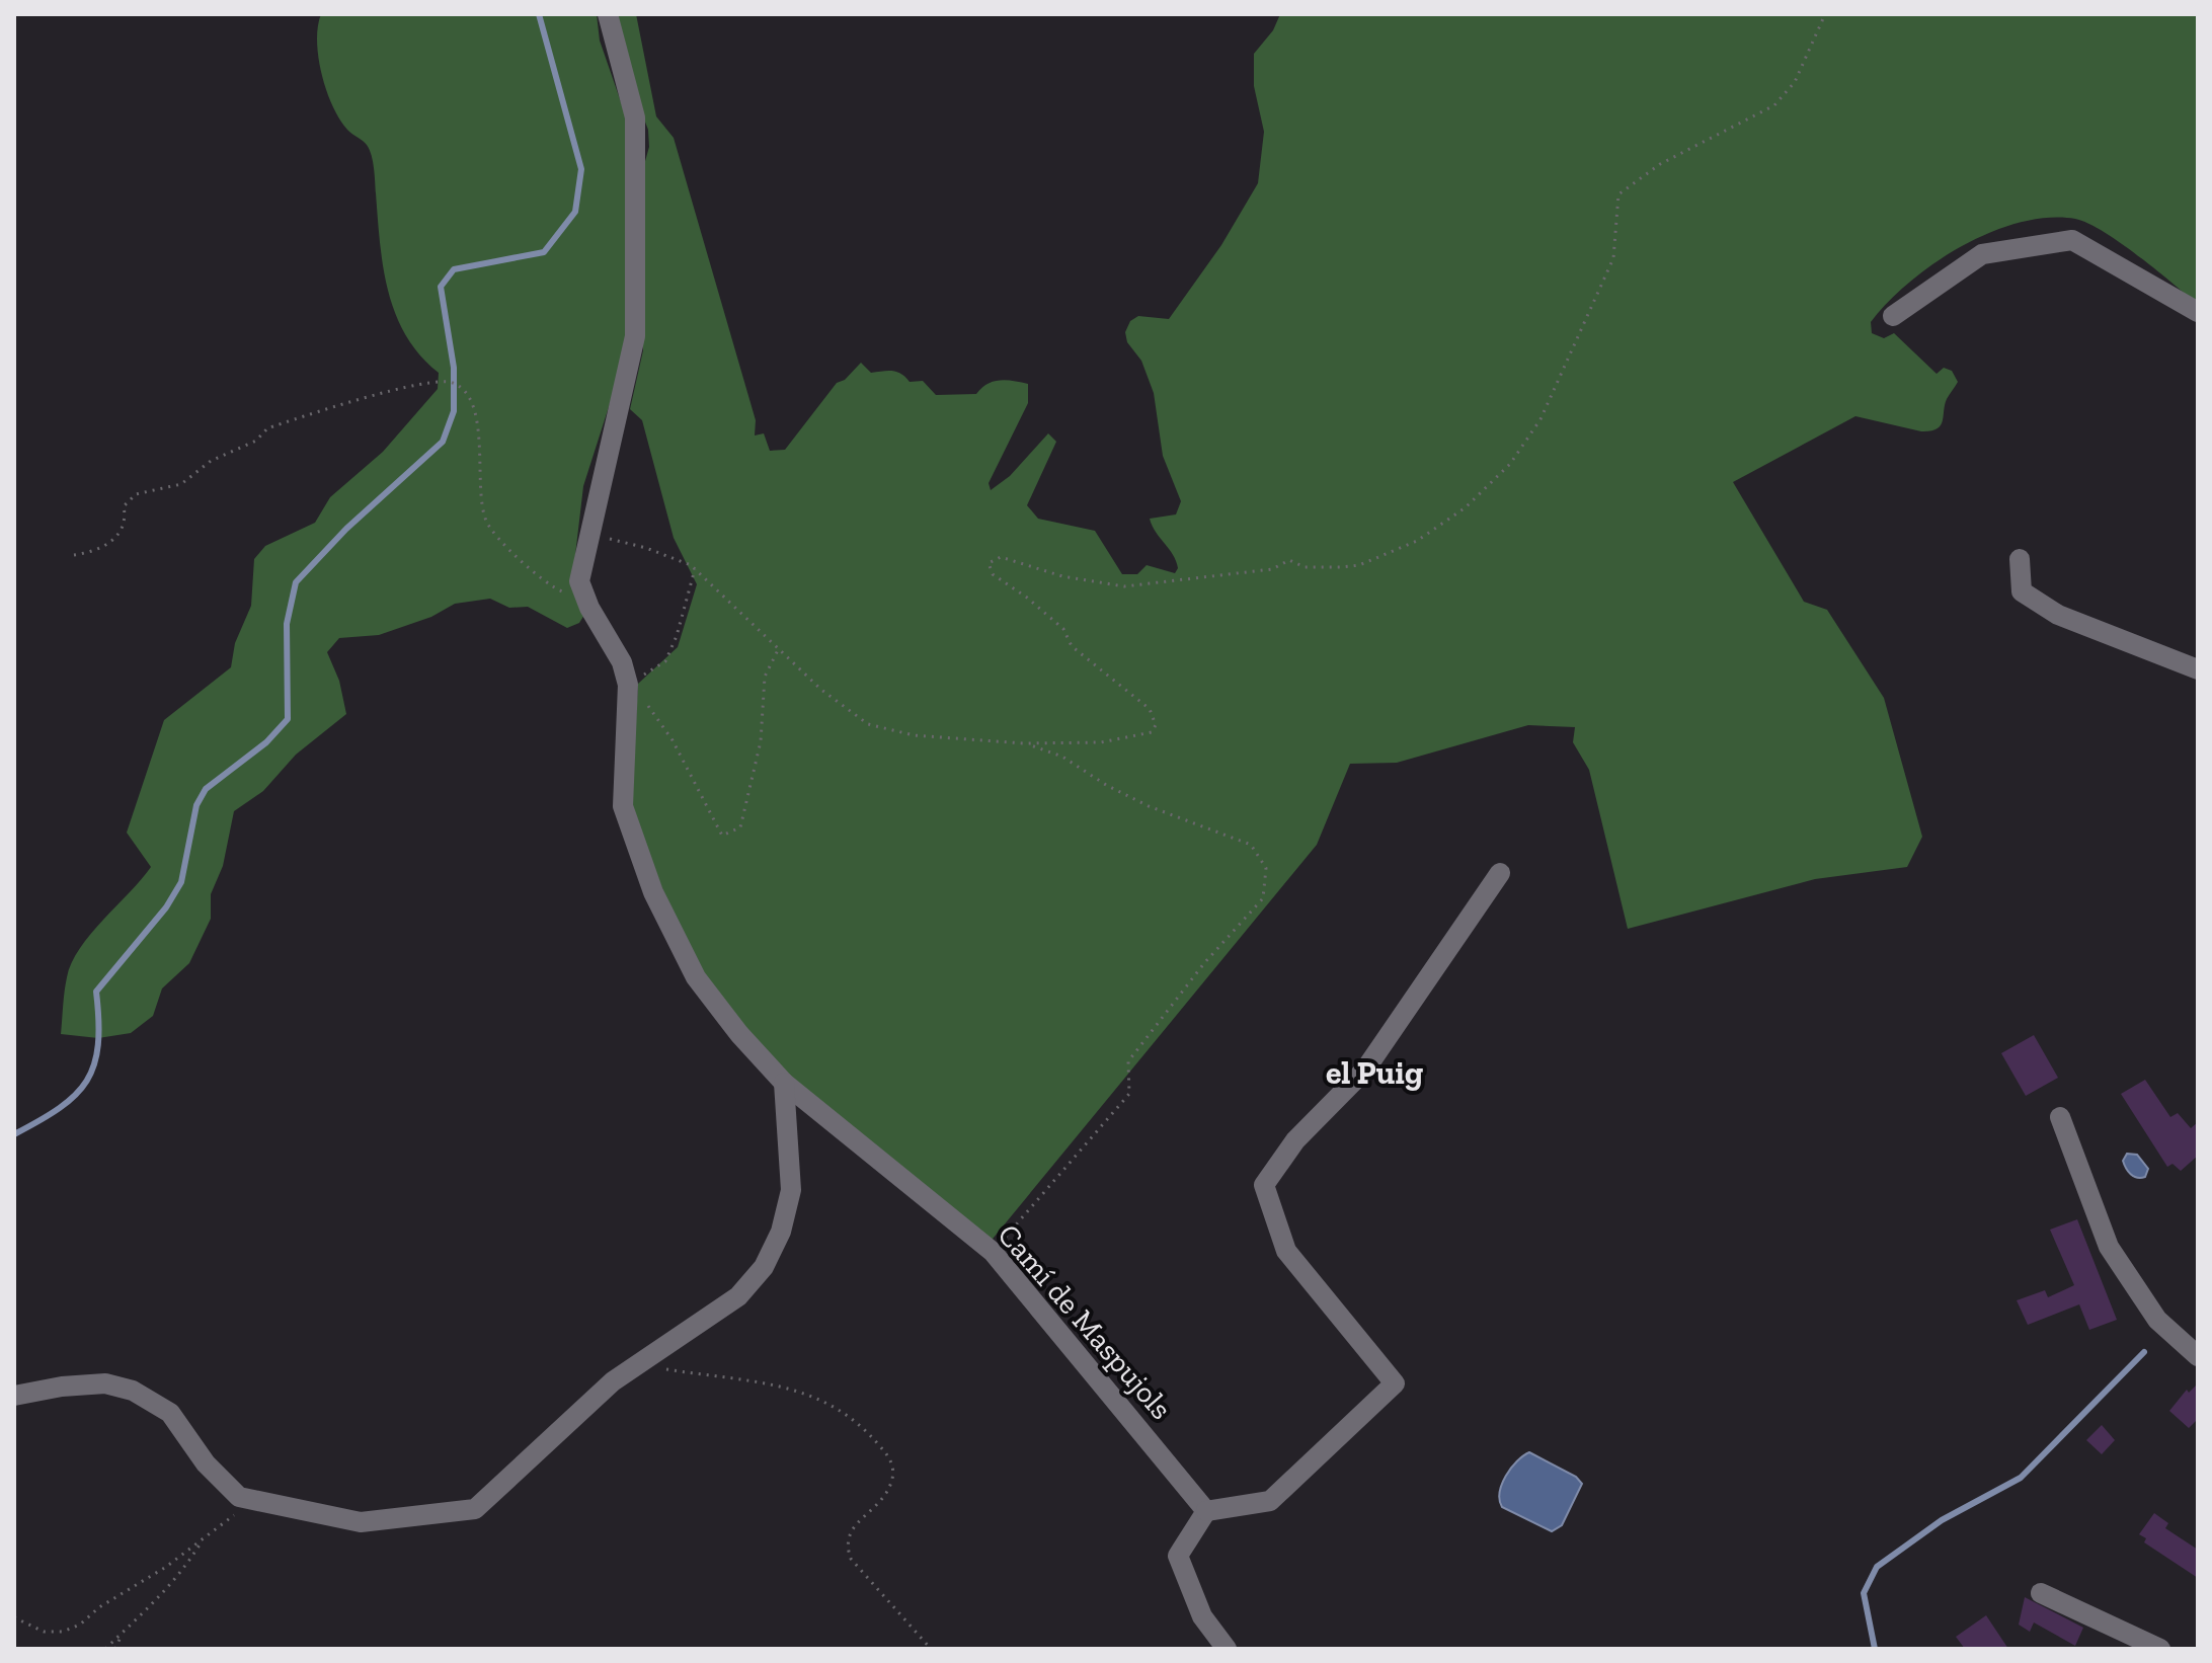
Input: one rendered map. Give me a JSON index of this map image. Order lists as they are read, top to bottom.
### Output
{
  "streets": {
    "street": ["Camí de Maspujols"]
  },
  "districts": ["el Puig"]
}
